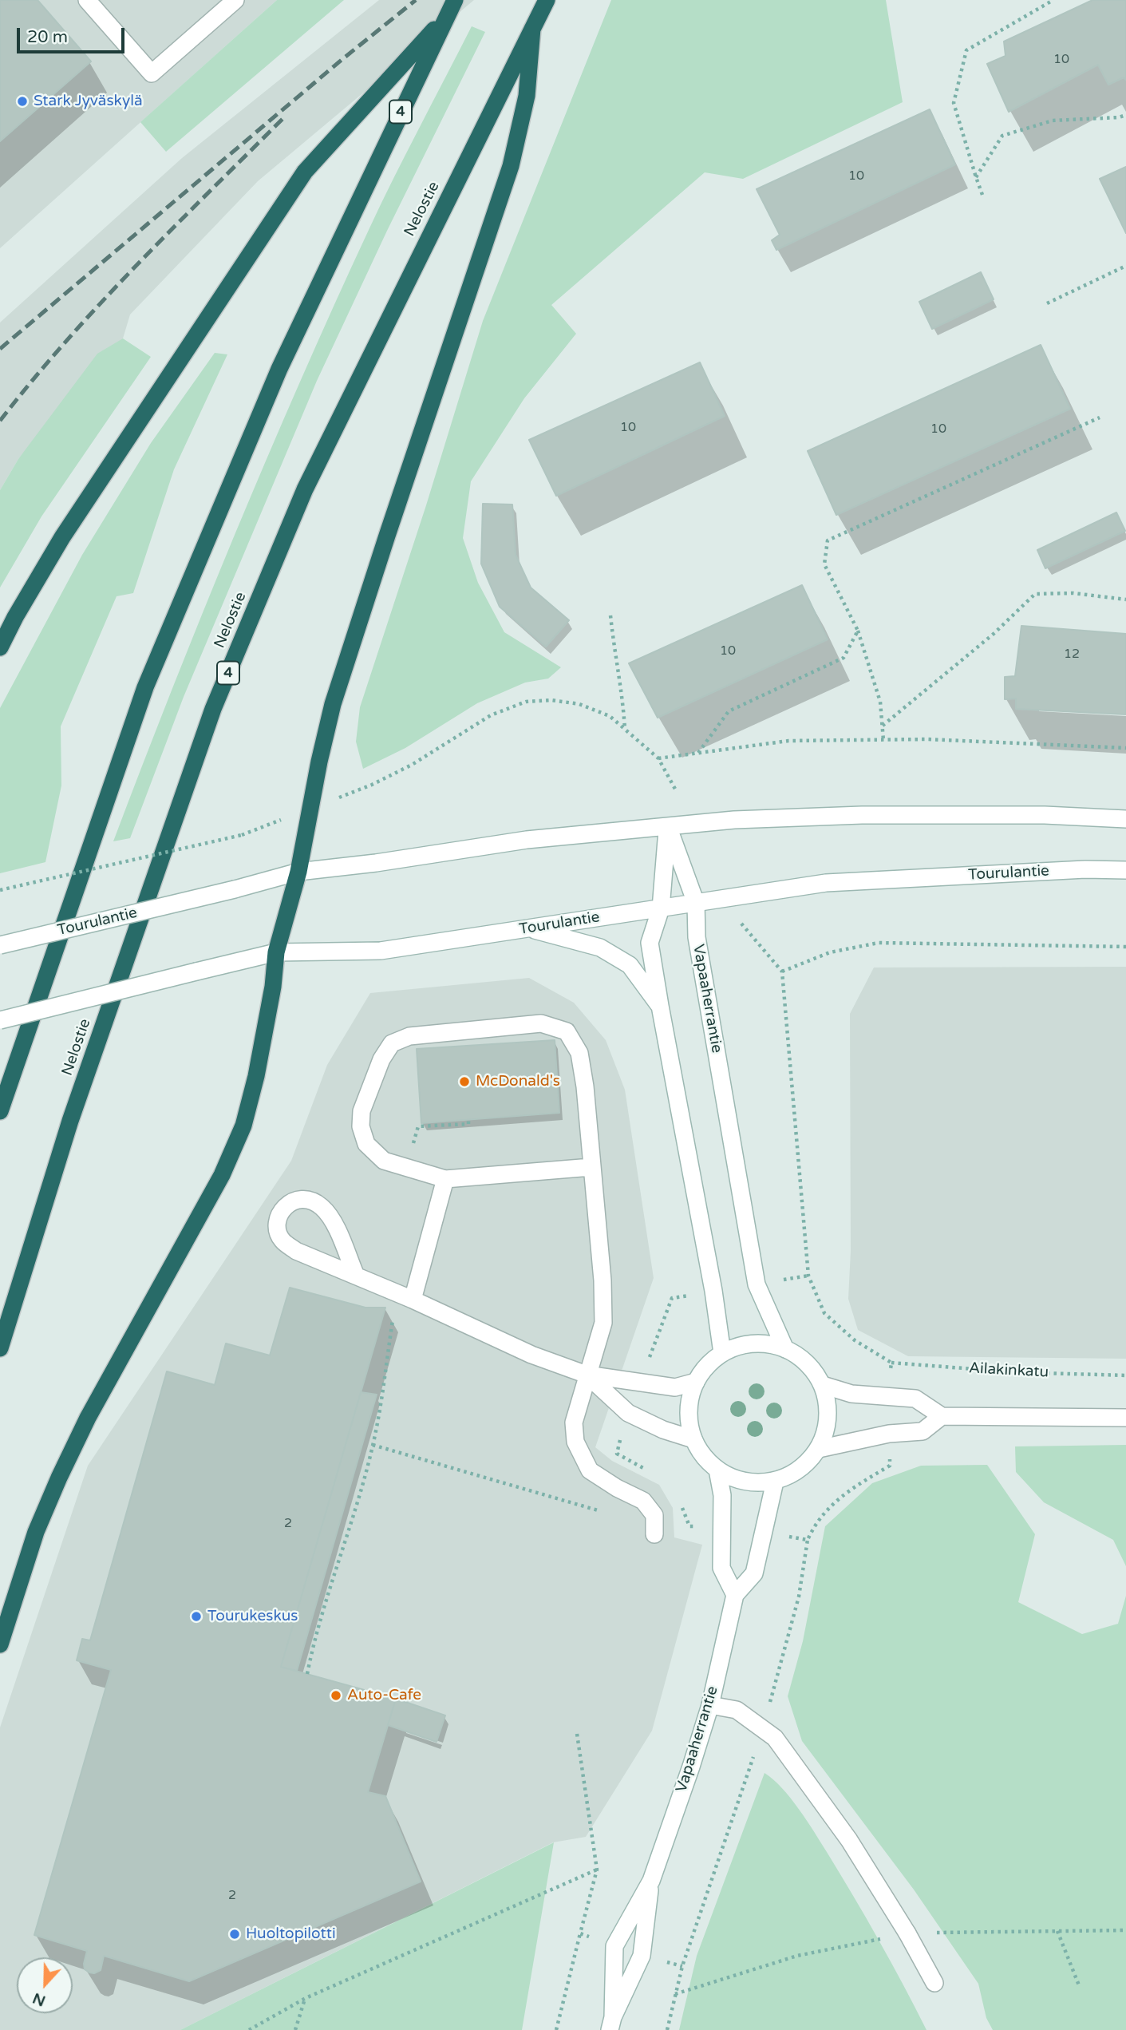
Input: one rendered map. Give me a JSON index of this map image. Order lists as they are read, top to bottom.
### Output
{
  "streets": {
    "highway": ["4", "Nelostie"],
    "street": ["Tourulantie", "Vapaaherrantie"],
    "path": ["Ailakinkatu"]
  },
  "crossings": [
    ["Tourulantie", "Vapaaherrantie"]
  ],
  "places": [
    "Stark Jyväskylä",
    "McDonald's",
    "Tourukeskus",
    "Auto-Cafe",
    "Huoltopilotti"
  ],
  "house_numbers": [
    "10",
    "10",
    "10",
    "10",
    "10",
    "12",
    "2",
    "2"
  ],
  "scale_bar": "20 m",
  "north": "bottom"
}
